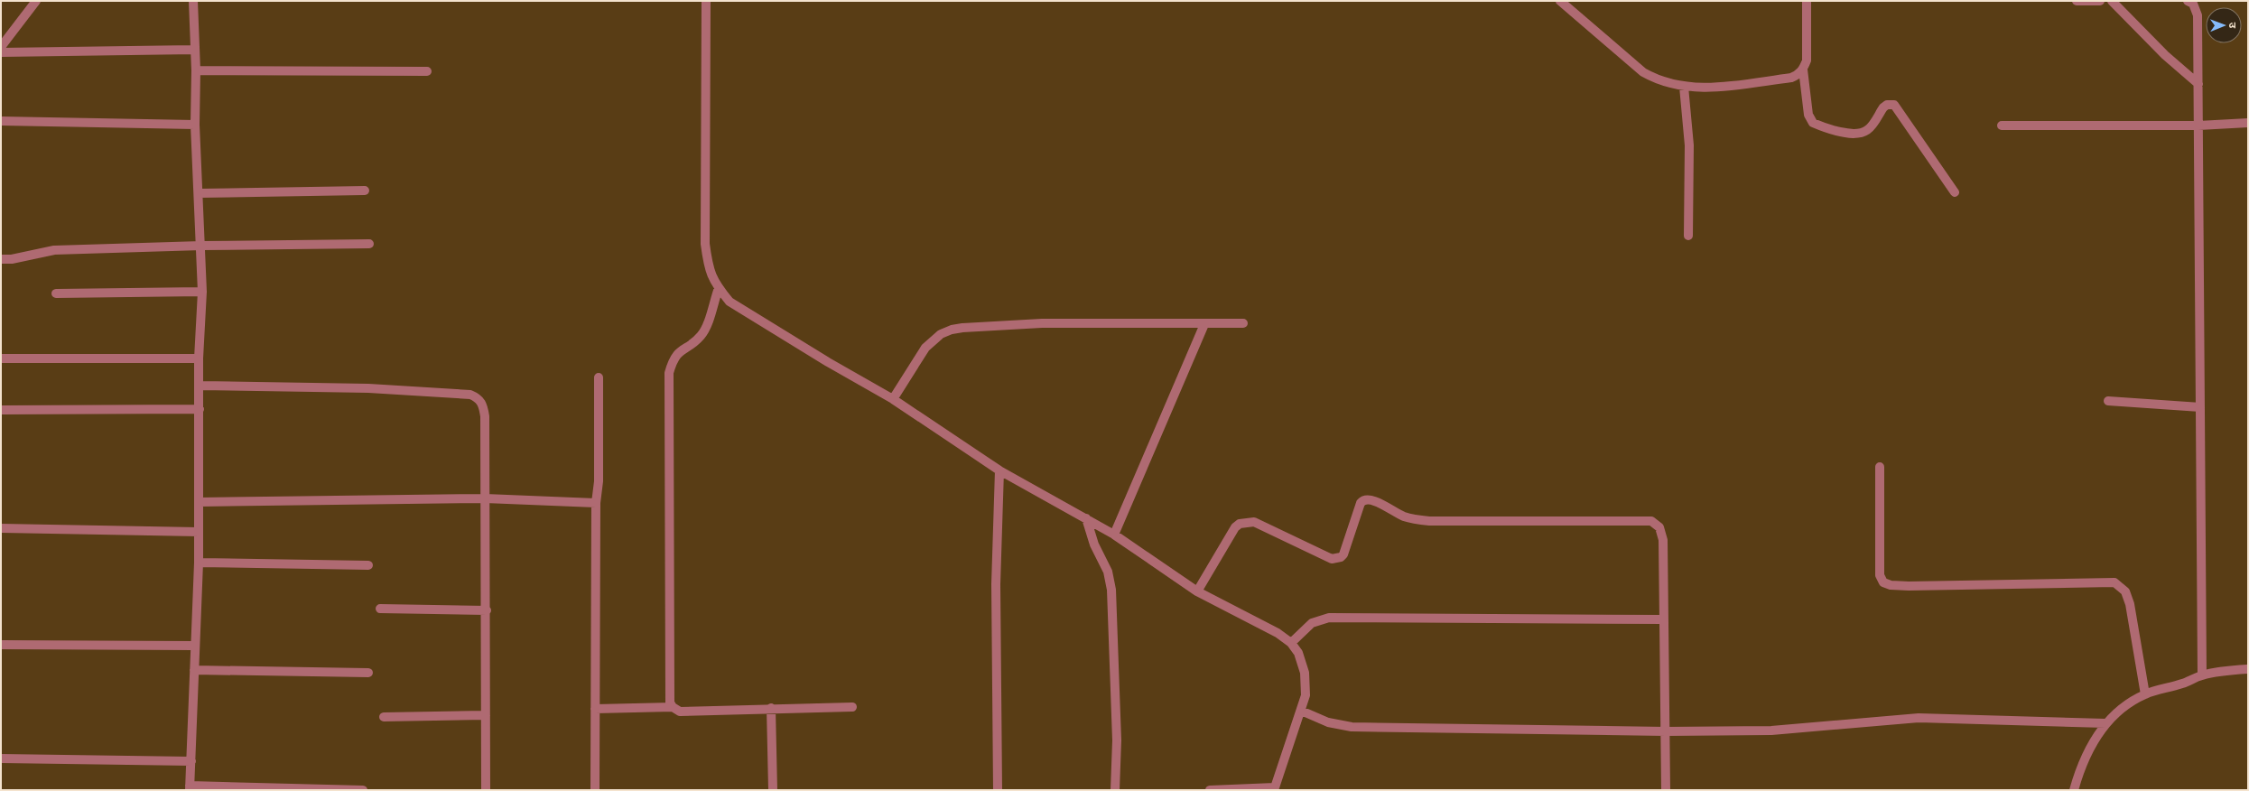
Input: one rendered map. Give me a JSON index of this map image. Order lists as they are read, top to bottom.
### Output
{
  "north": "right"
}
